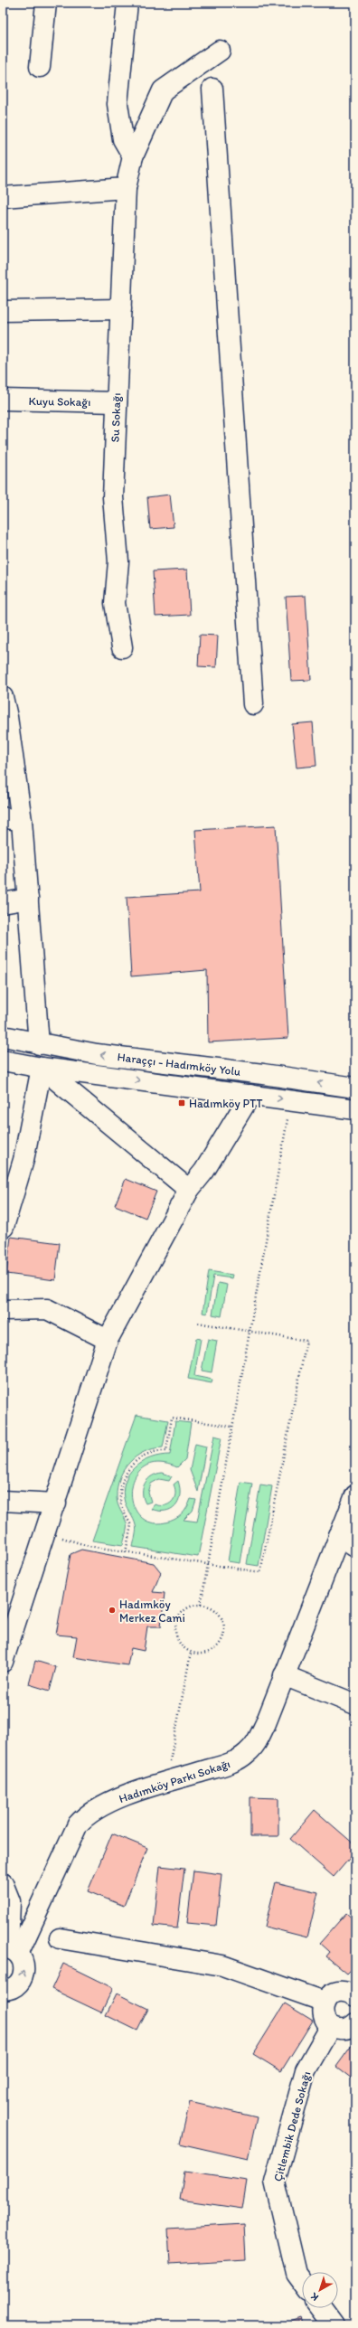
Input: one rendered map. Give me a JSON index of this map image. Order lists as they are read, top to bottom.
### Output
{
  "streets": {
    "street": [
      "Kuyu Sokağı",
      "Su Sokağı",
      "Haraççı - Hadımköy Yolu",
      "Hadımköy Parkı Sokağı",
      "Çitlembik Dede Sokağı"
    ]
  },
  "crossings": [
    ["Kuyu Sokağı", "Su Sokağı"]
  ],
  "places": {
    "transit": ["Hadımköy PTT"],
    "other": ["Hadımköy Merkez Cami"]
  },
  "north": "bottom left"
}
